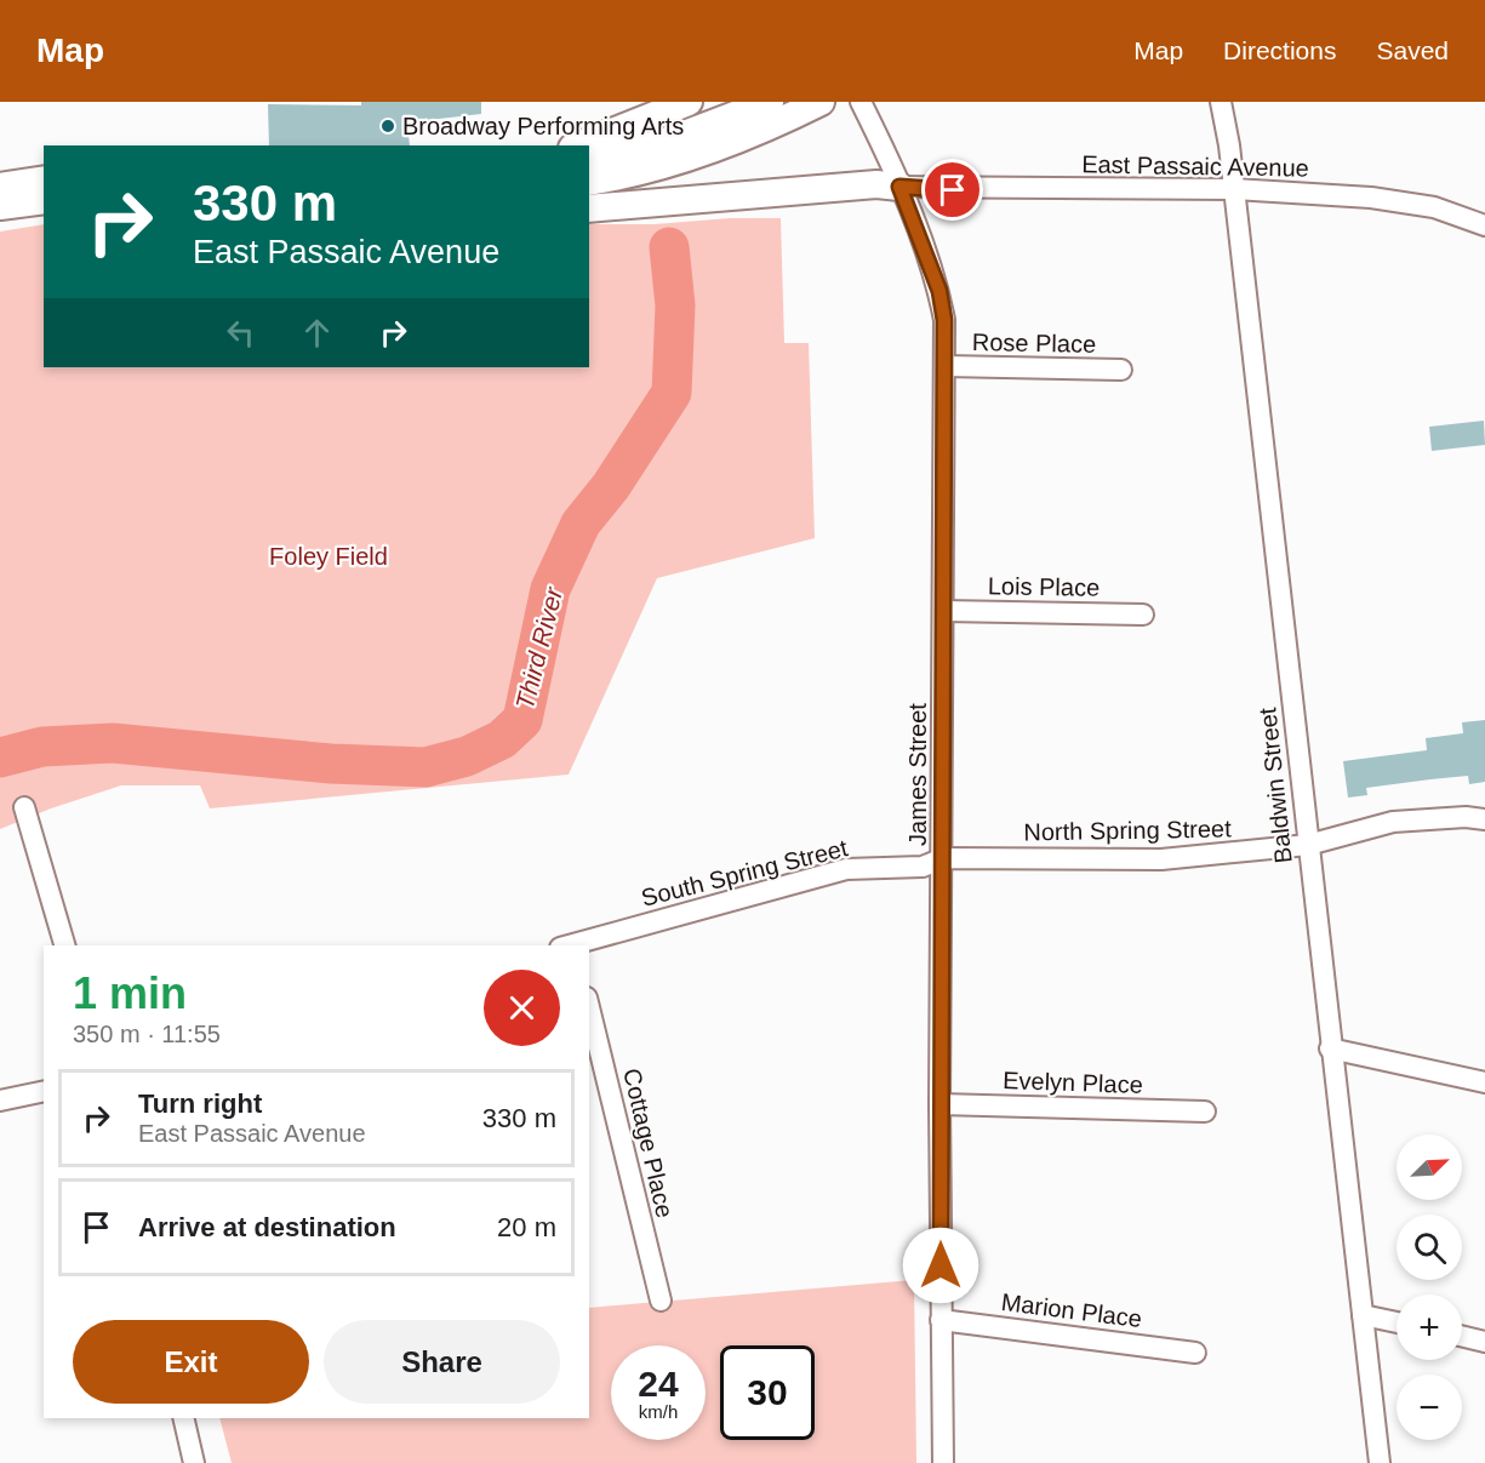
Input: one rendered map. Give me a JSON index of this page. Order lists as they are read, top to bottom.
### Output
{
  "streets": {
    "street": [
      "East Passaic Avenue",
      "Rose Place",
      "Lois Place",
      "James Street",
      "Baldwin Street",
      "North Spring Street",
      "South Spring Street",
      "Evelyn Place",
      "Cottage Place",
      "Marion Place"
    ]
  },
  "crossings": [
    ["East Passaic Avenue", "James Street"],
    ["East Passaic Avenue", "Baldwin Street"],
    ["Rose Place", "James Street"],
    ["Lois Place", "James Street"],
    ["James Street", "North Spring Street"],
    ["James Street", "South Spring Street"],
    ["James Street", "Evelyn Place"],
    ["James Street", "Marion Place"],
    ["Baldwin Street", "North Spring Street"],
    ["North Spring Street", "South Spring Street"]
  ],
  "water": ["Third River"],
  "parks": ["Foley Field"],
  "places": ["Broadway Performing Arts"],
  "north": "top right",
  "page": {
    "header": "Map",
    "nav": ["Map", "Directions", "Saved"],
    "turn": ["330 m", "East Passaic Avenue"],
    "heading": ["1 min", "350 m · 11:55"],
    "list": [
      {
        "name": "Turn right",
        "note": "East Passaic Avenue",
        "value": "330 m"
      },
      {
        "name": "Arrive at destination",
        "value": "20 m"
      }
    ],
    "map_buttons": ["+", "−"],
    "buttons": ["Exit", "Share"],
    "speed": "24 km/h",
    "limit": "30"
  }
}
